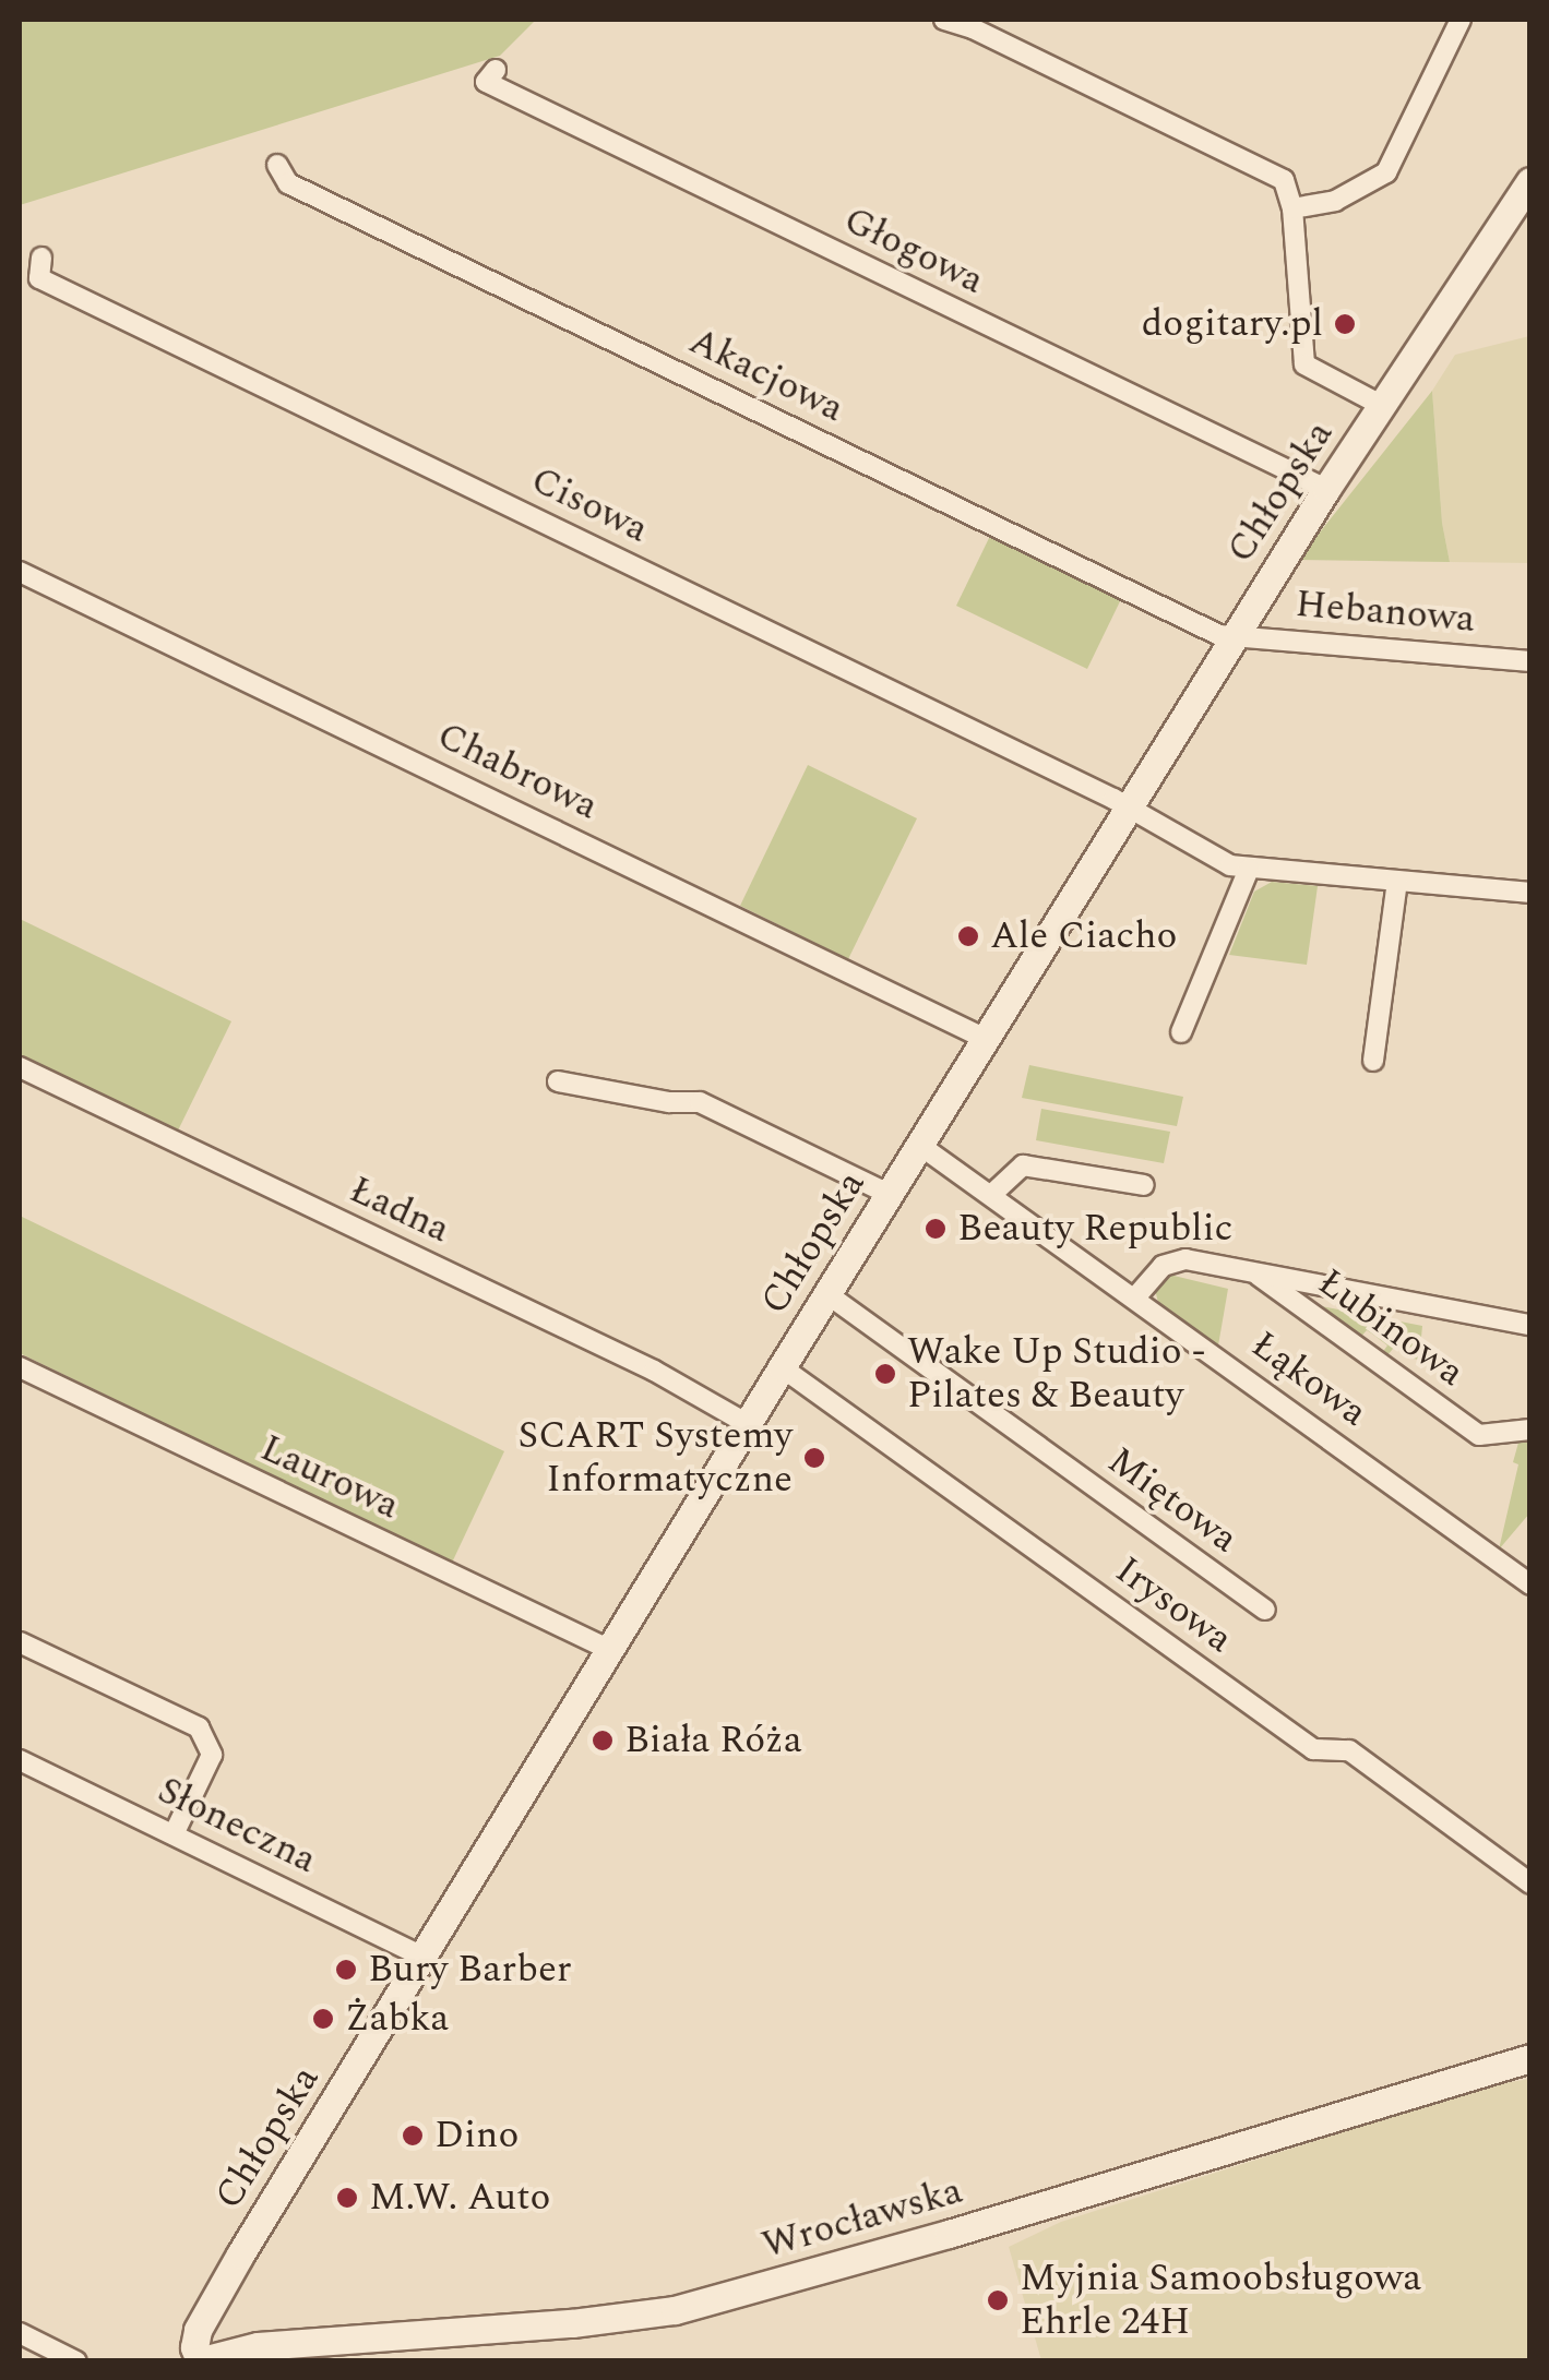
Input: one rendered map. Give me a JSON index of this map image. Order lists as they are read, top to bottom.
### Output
{
  "streets": {
    "street": [
      "Głogowa",
      "Akacjowa",
      "Chłopska",
      "Cisowa",
      "Hebanowa",
      "Chabrowa",
      "Ładna",
      "Łubinowa",
      "Łąkowa",
      "Laurowa",
      "Miętowa",
      "Irysowa",
      "Słoneczna",
      "Wrocławska"
    ]
  },
  "crossings": [
    ["Głogowa", "Chłopska"],
    ["Akacjowa", "Chłopska"],
    ["Akacjowa", "Hebanowa"],
    ["Chłopska", "Cisowa"],
    ["Chłopska", "Hebanowa"],
    ["Chłopska", "Chabrowa"],
    ["Chłopska", "Ładna"],
    ["Chłopska", "Łąkowa"],
    ["Chłopska", "Laurowa"],
    ["Chłopska", "Miętowa"],
    ["Chłopska", "Irysowa"],
    ["Chłopska", "Słoneczna"],
    ["Chłopska", "Wrocławska"],
    ["Łubinowa", "Łąkowa"]
  ],
  "places": [
    "dogitary.pl",
    "Ale Ciacho",
    "Beauty Republic",
    "Wake Up Studio - Pilates & Beauty",
    "SCART Systemy Informatyczne",
    "Biała Róża",
    "Bury Barber",
    "Żabka",
    "Dino",
    "M.W. Auto",
    "Myjnia Samoobsługowa Ehrle 24H"
  ]
}
